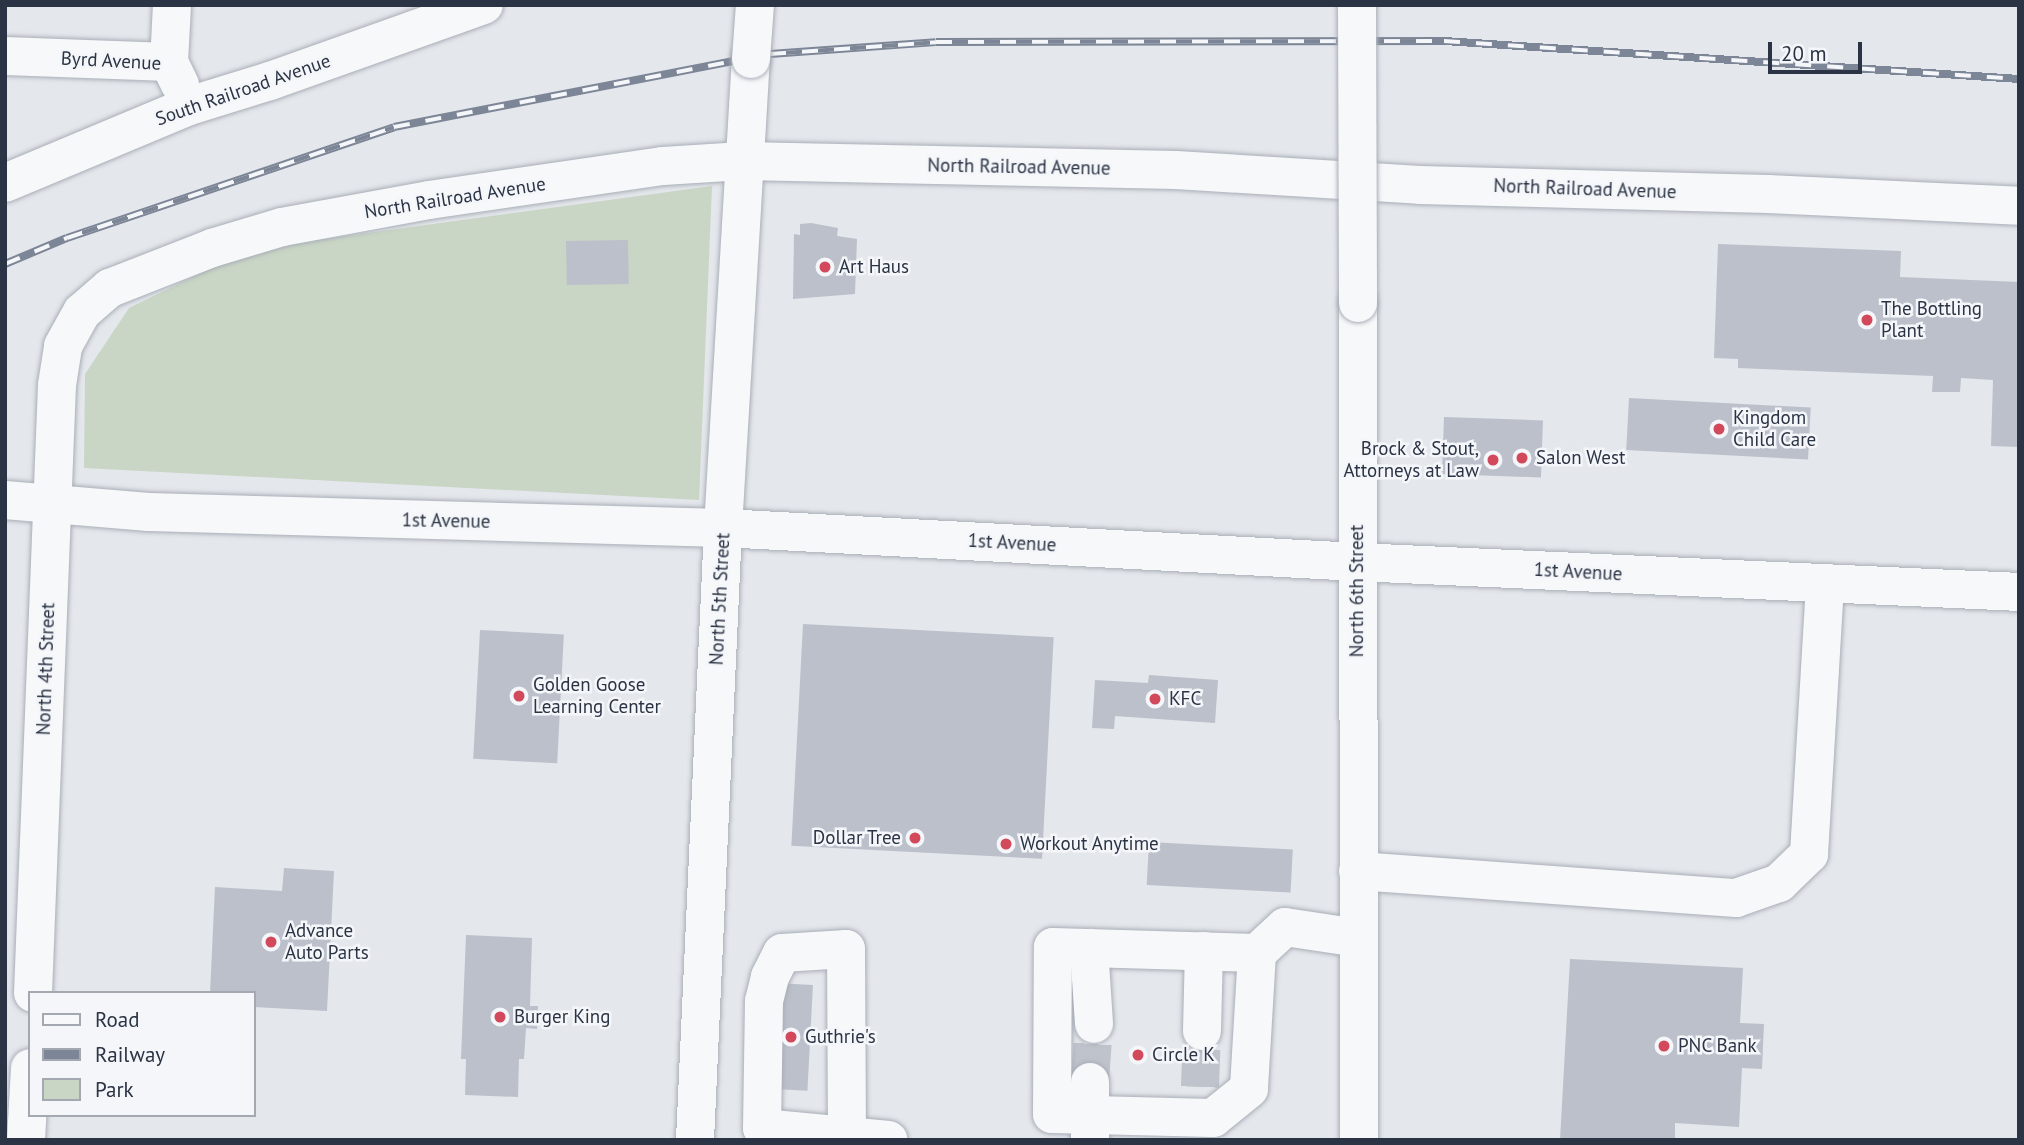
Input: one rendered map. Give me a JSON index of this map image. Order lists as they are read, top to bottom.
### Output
{
  "streets": {
    "street": [
      "Byrd Avenue",
      "South Railroad Avenue",
      "North Railroad Avenue",
      "1st Avenue",
      "North 6th Street",
      "North 5th Street",
      "North 4th Street"
    ]
  },
  "crossings": [
    ["Byrd Avenue", "South Railroad Avenue"],
    ["North Railroad Avenue", "North 5th Street"],
    ["North Railroad Avenue", "North 4th Street"],
    ["1st Avenue", "North 6th Street"],
    ["1st Avenue", "North 5th Street"],
    ["1st Avenue", "North 4th Street"]
  ],
  "places": [
    "Art Haus",
    "The Bottling Plant",
    "Kingdom Child Care",
    "Salon West",
    "Brock & Stout, Attorneys at Law",
    "Golden Goose Learning Center",
    "KFC",
    "Dollar Tree",
    "Workout Anytime",
    "Advance Auto Parts",
    "Burger King",
    "Guthrie's",
    "PNC Bank",
    "Circle K"
  ],
  "legend": ["Road", "Railway", "Park"],
  "scale_bar": "20 m"
}
